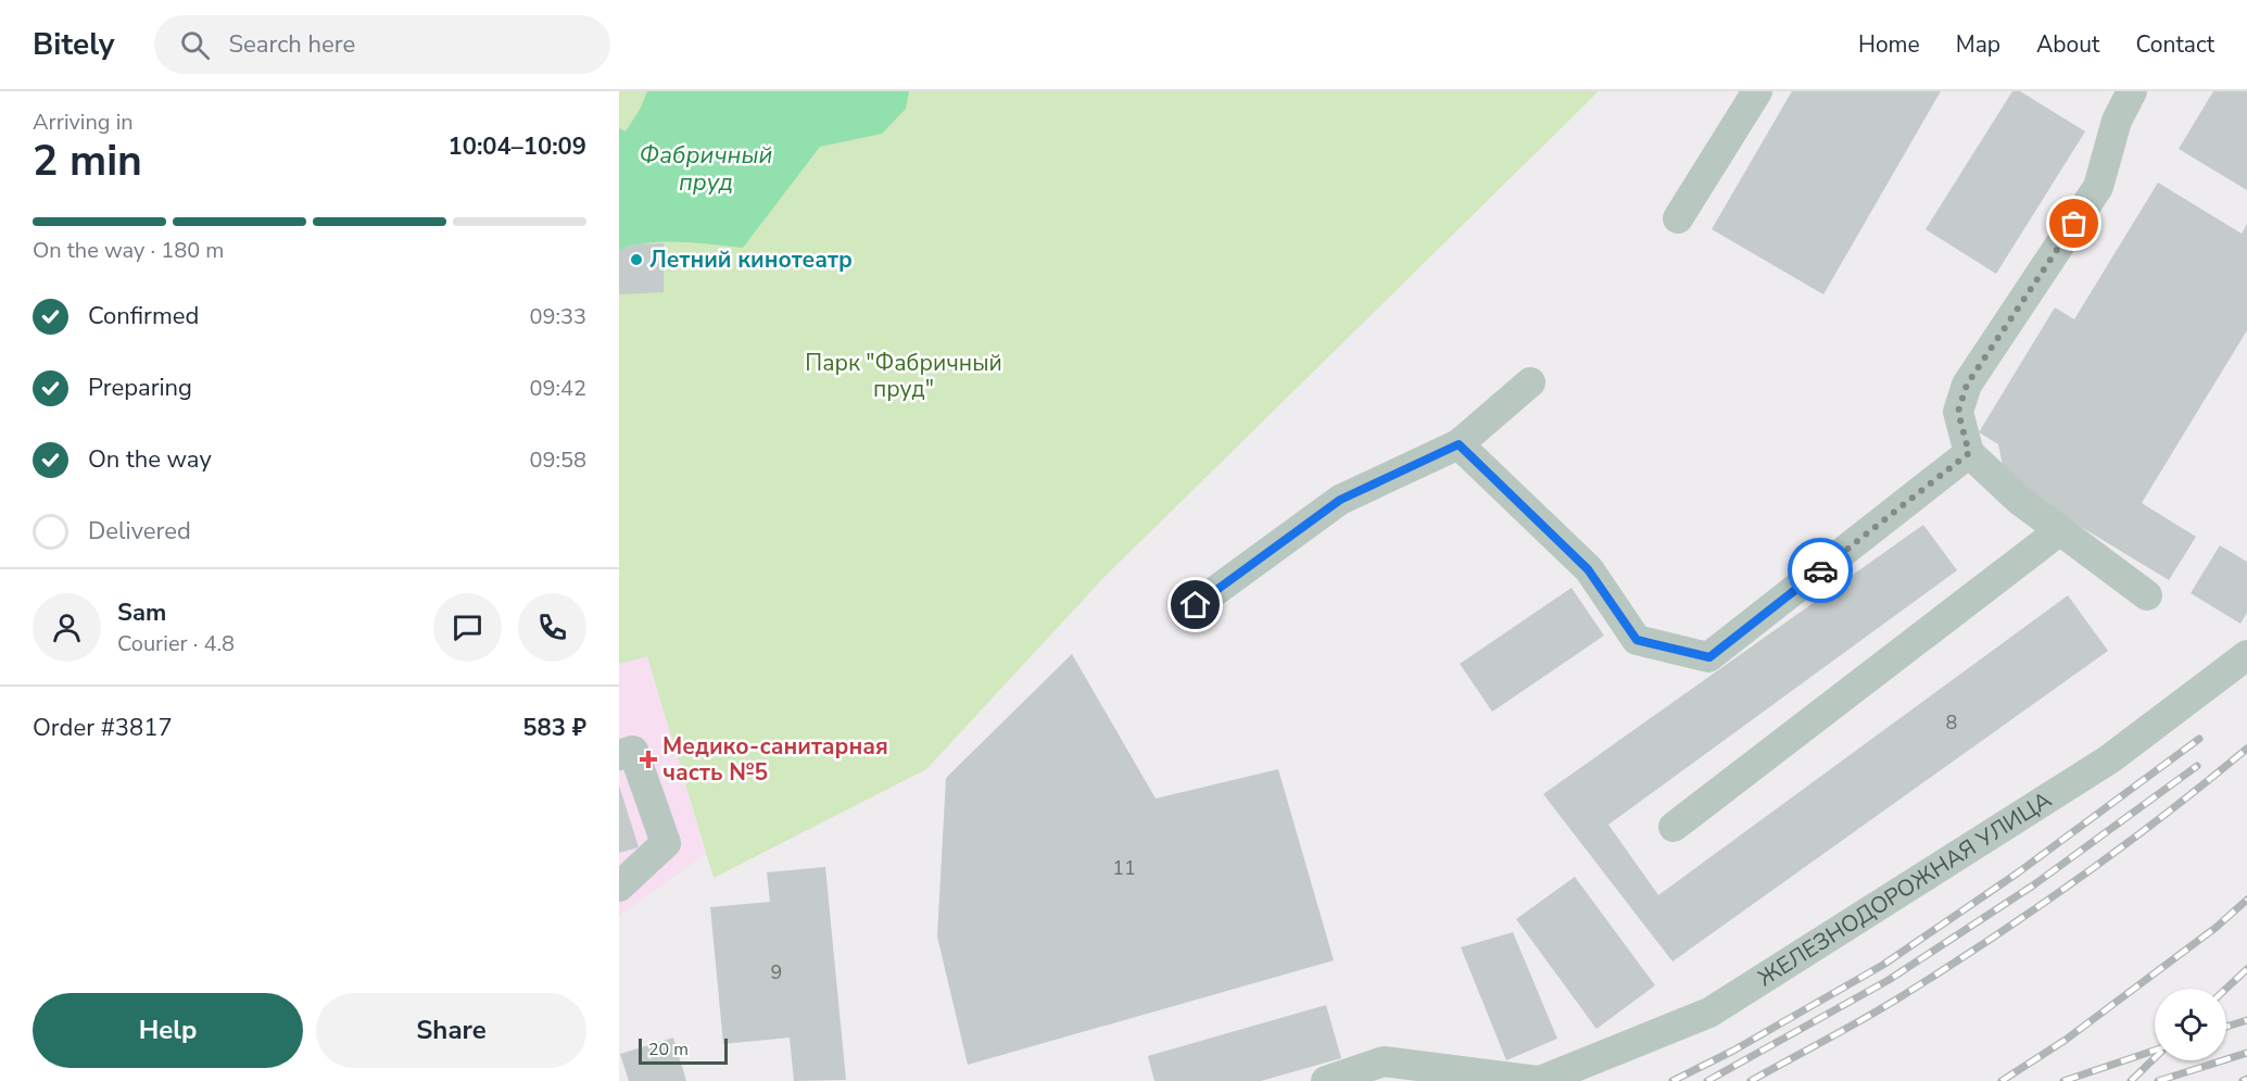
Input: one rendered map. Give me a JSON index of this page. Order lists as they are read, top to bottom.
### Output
{
  "streets": {
    "street": ["ЖЕЛЕЗНОДОРОЖНАЯ УЛИЦА"]
  },
  "water": ["Фабричный пруд"],
  "parks": ["Парк \"Фабричный пруд\""],
  "places": {
    "other": ["Летний кинотеатр"],
    "health": ["Медико-санитарная часть №5"]
  },
  "house_numbers": ["8", "11", "9"],
  "scale_bar": "20 m",
  "page": {
    "header": "Bitely",
    "search": "Search here",
    "nav": [
      "Home",
      "Map",
      "About",
      "Contact"
    ],
    "heading": ["2 min", "Arriving in", "10:04–10:09"],
    "panel": [
      "Sam",
      "Courier · 4.8",
      "Order #3817",
      "583 ₽"
    ],
    "bar": "On the way · 180 m",
    "list": [
      ["Confirmed", "09:33"],
      ["Preparing", "09:42"],
      ["On the way", "09:58"],
      "Delivered"
    ],
    "buttons": ["Help", "Share"],
    "scale": "20 m"
  }
}
